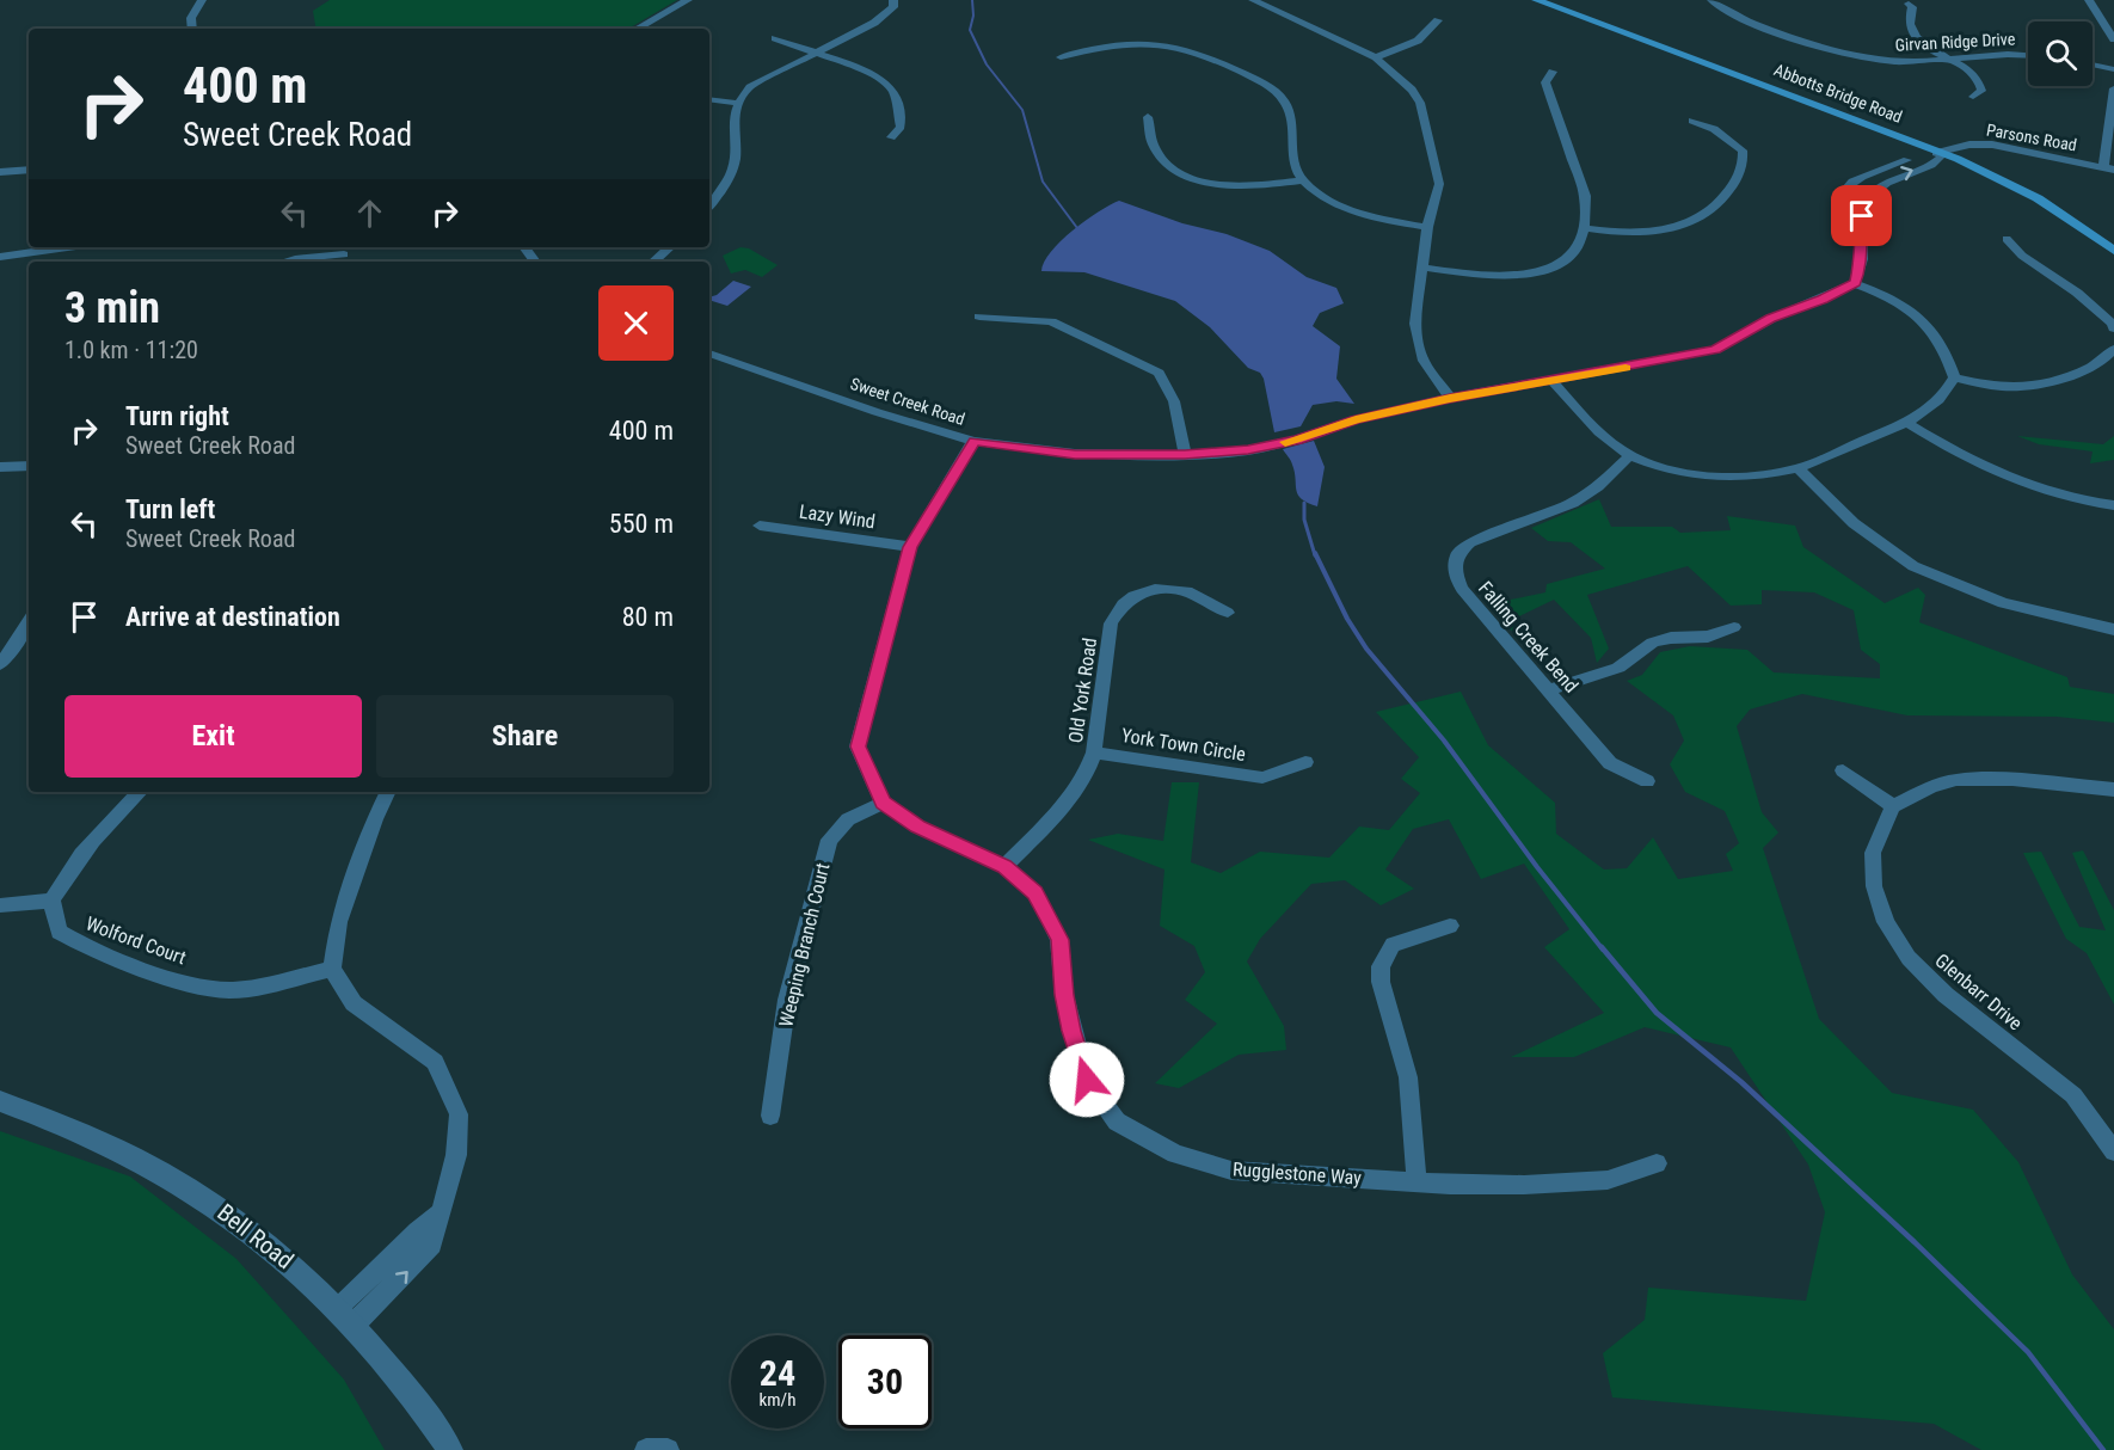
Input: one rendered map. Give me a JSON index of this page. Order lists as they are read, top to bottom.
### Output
{
  "streets": {
    "main road": ["Abbotts Bridge Road"],
    "street": [
      "Girvan Ridge Drive",
      "Parsons Road",
      "Sweet Creek Road",
      "Lazy Wind",
      "Falling Creek Bend",
      "Old York Road",
      "York Town Circle",
      "Wolford Court",
      "Weeping Branch Court",
      "Glenbarr Drive",
      "Rugglestone Way",
      "Bell Road"
    ]
  },
  "crossings": [
    ["Abbotts Bridge Road", "Parsons Road"],
    ["Old York Road", "York Town Circle"],
    ["Old York Road", "Rugglestone Way"],
    ["Weeping Branch Court", "Rugglestone Way"]
  ],
  "page": {
    "turn": ["400 m", "Sweet Creek Road"],
    "heading": ["3 min", "1.0 km · 11:20"],
    "list": [
      {
        "name": "Turn right",
        "note": "Sweet Creek Road",
        "value": "400 m"
      },
      {
        "name": "Turn left",
        "note": "Sweet Creek Road",
        "value": "550 m"
      },
      {
        "name": "Arrive at destination",
        "value": "80 m"
      }
    ],
    "buttons": ["Exit", "Share"],
    "speed": "24 km/h",
    "limit": "30"
  }
}
